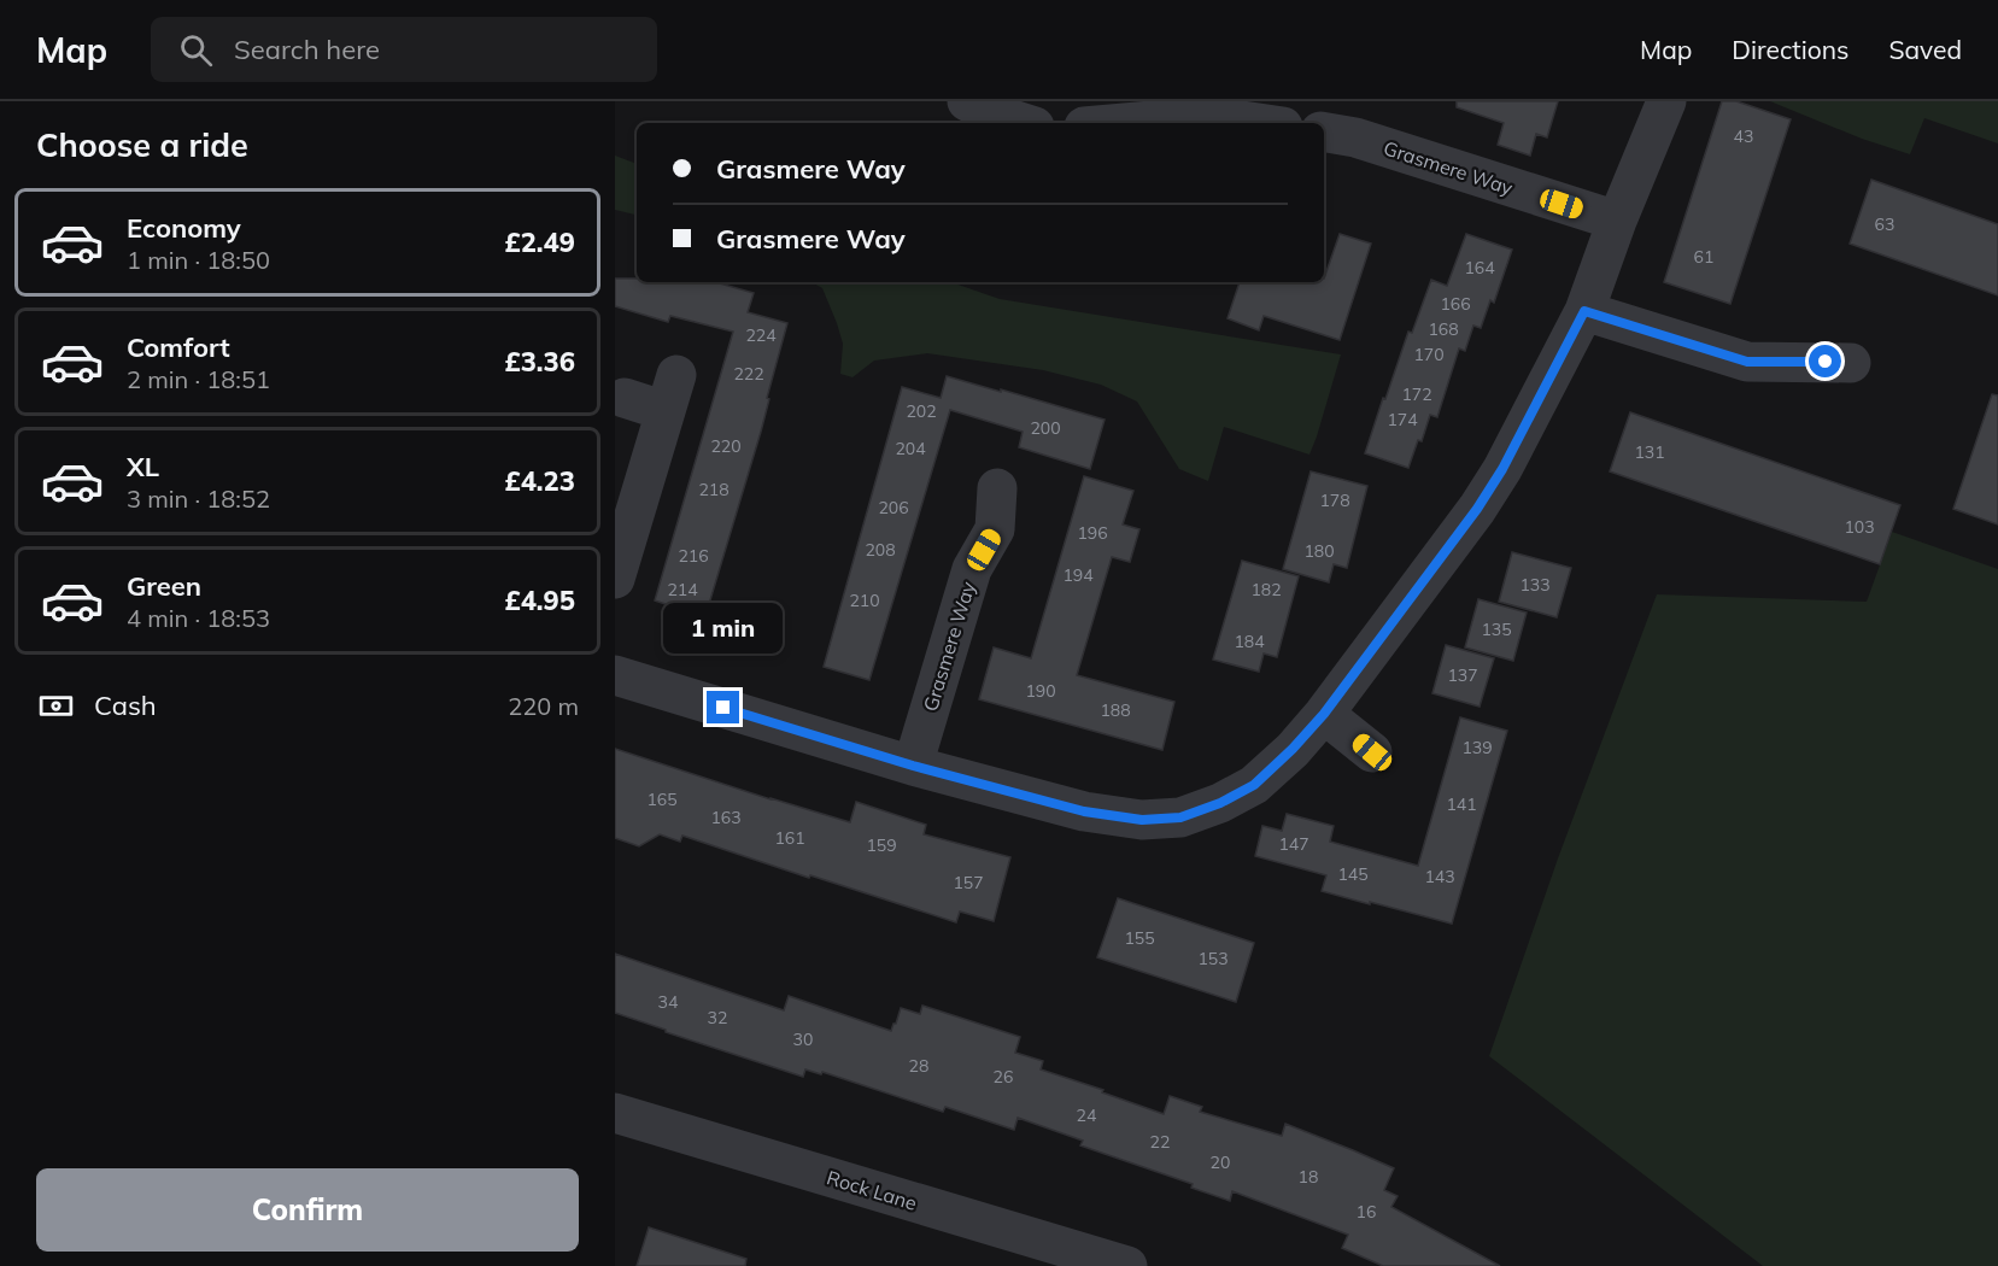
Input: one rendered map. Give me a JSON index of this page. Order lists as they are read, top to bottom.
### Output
{
  "streets": {
    "street": ["Grasmere Way", "Rock Lane"]
  },
  "house_numbers": [
    "43",
    "63",
    "61",
    "164",
    "166",
    "168",
    "224",
    "170",
    "222",
    "172",
    "202",
    "174",
    "200",
    "220",
    "204",
    "131",
    "218",
    "178",
    "206",
    "103",
    "196",
    "208",
    "180",
    "216",
    "194",
    "133",
    "214",
    "182",
    "210",
    "135",
    "184",
    "137",
    "190",
    "188",
    "139",
    "165",
    "141",
    "163",
    "161",
    "147",
    "159",
    "145",
    "143",
    "157",
    "155",
    "153",
    "34",
    "32",
    "30",
    "28",
    "26",
    "24",
    "22",
    "20",
    "18",
    "16"
  ],
  "page": {
    "header": "Map",
    "search": "Search here",
    "nav": ["Map", "Directions", "Saved"],
    "heading": "Choose a ride",
    "banner": ["Grasmere Way", "Grasmere Way"],
    "list": [
      {
        "name": "Economy",
        "note": "1 min · 18:50",
        "value": "£2.49"
      },
      {
        "name": "Comfort",
        "note": "2 min · 18:51",
        "value": "£3.36"
      },
      {
        "name": "XL",
        "note": "3 min · 18:52",
        "value": "£4.23"
      },
      {
        "name": "Green",
        "note": "4 min · 18:53",
        "value": "£4.95"
      }
    ],
    "bubble": "1 min",
    "pay": ["Cash", "220 m"],
    "buttons": "Confirm"
  }
}
